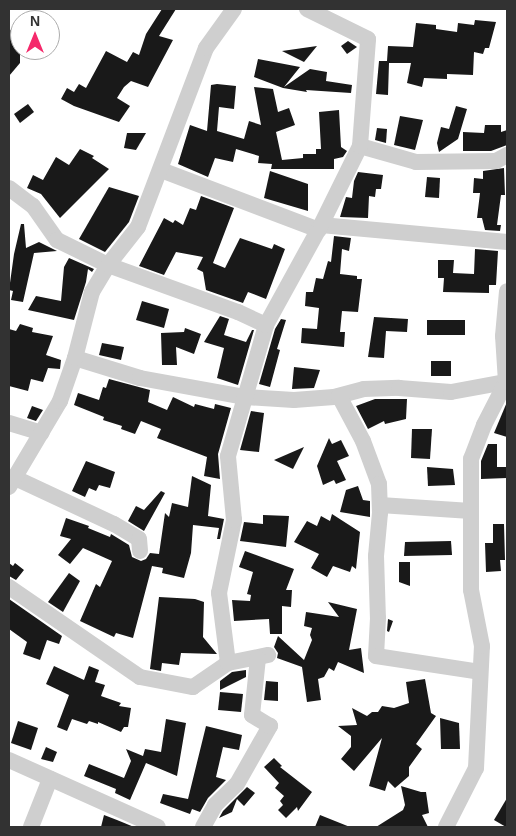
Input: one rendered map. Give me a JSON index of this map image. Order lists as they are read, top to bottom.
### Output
{
  "north": "top"
}
